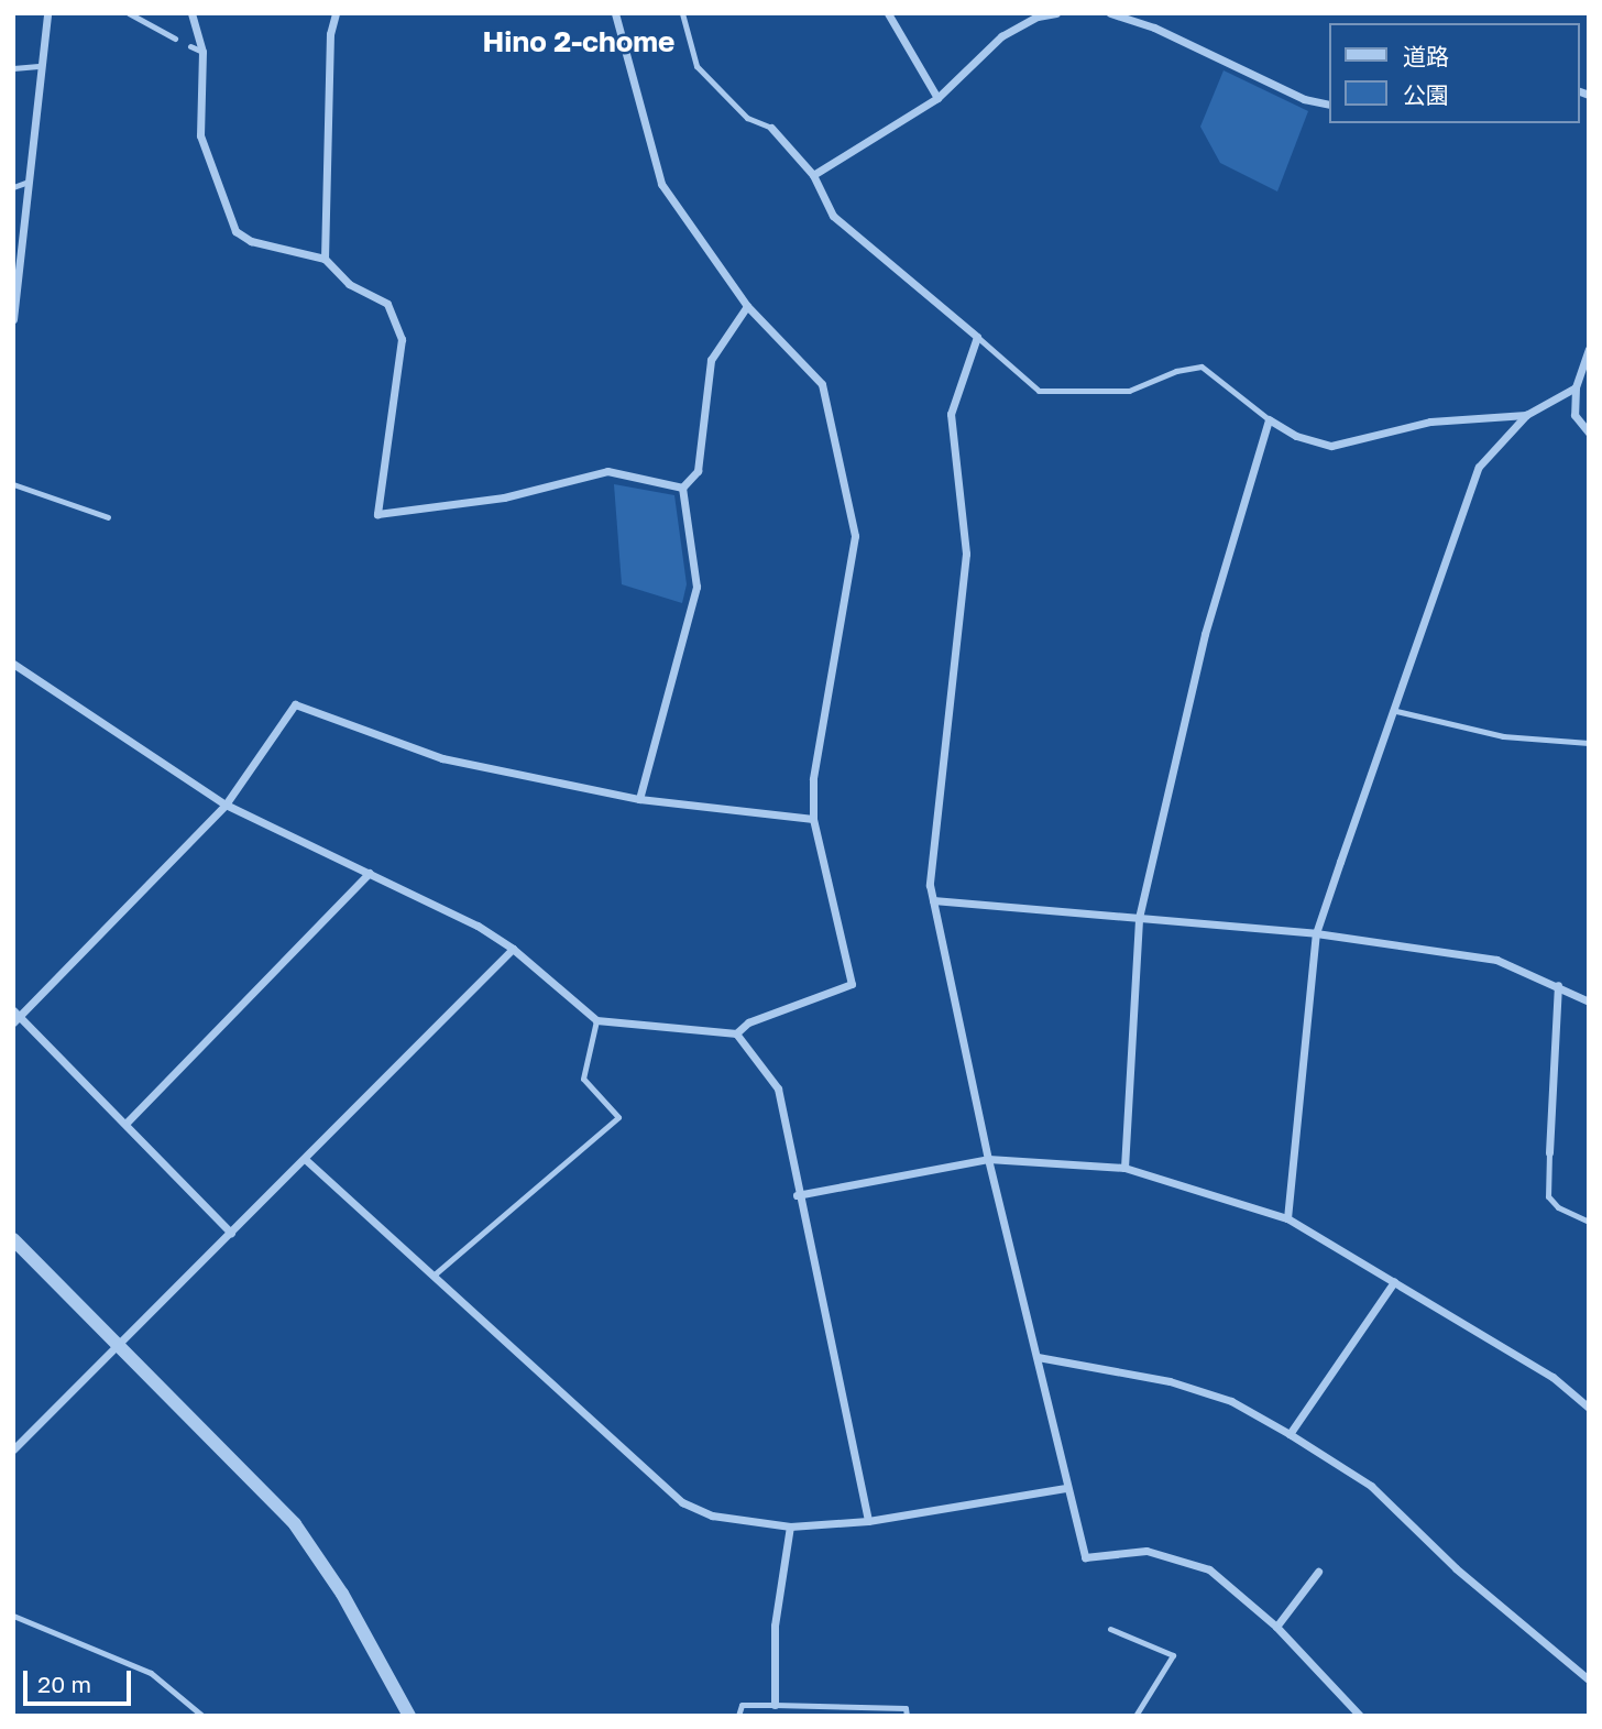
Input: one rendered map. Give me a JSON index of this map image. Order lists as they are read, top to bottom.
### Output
{
  "districts": ["Hino 2-chome"],
  "legend": ["道路", "公園"],
  "scale_bar": "20 m"
}
